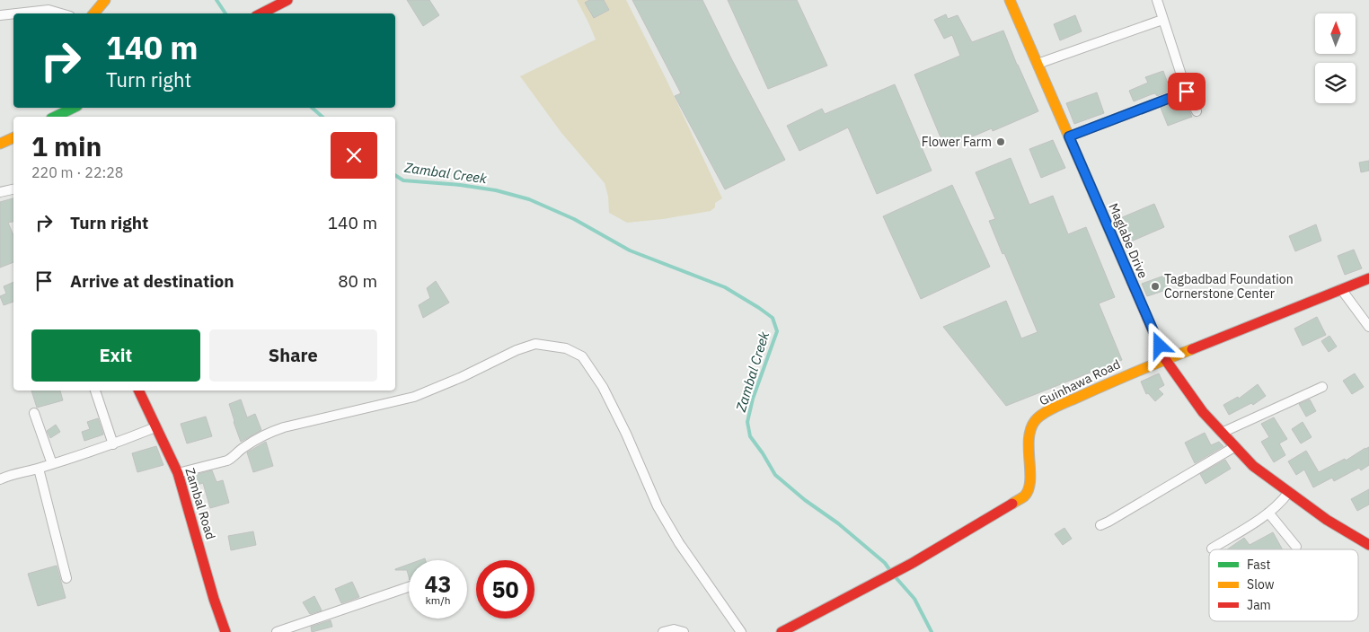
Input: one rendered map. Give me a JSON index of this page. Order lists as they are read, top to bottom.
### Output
{
  "streets": {
    "street": ["Maglabe Drive", "Guinhawa Road", "Zambal Road"]
  },
  "crossings": [
    ["Maglabe Drive", "Guinhawa Road"]
  ],
  "water": ["Zambal Creek"],
  "places": ["Flower Farm", "Tagbadbad Foundation Cornerstone Center"],
  "legend": ["Fast", "Slow", "Jam"],
  "north": "top",
  "page": {
    "turn": ["140 m", "Turn right"],
    "heading": ["1 min", "220 m · 22:28"],
    "list": [
      {
        "name": "Turn right",
        "value": "140 m"
      },
      {
        "name": "Arrive at destination",
        "value": "80 m"
      }
    ],
    "buttons": ["Exit", "Share"],
    "speed": "43 km/h",
    "limit": "50"
  }
}
